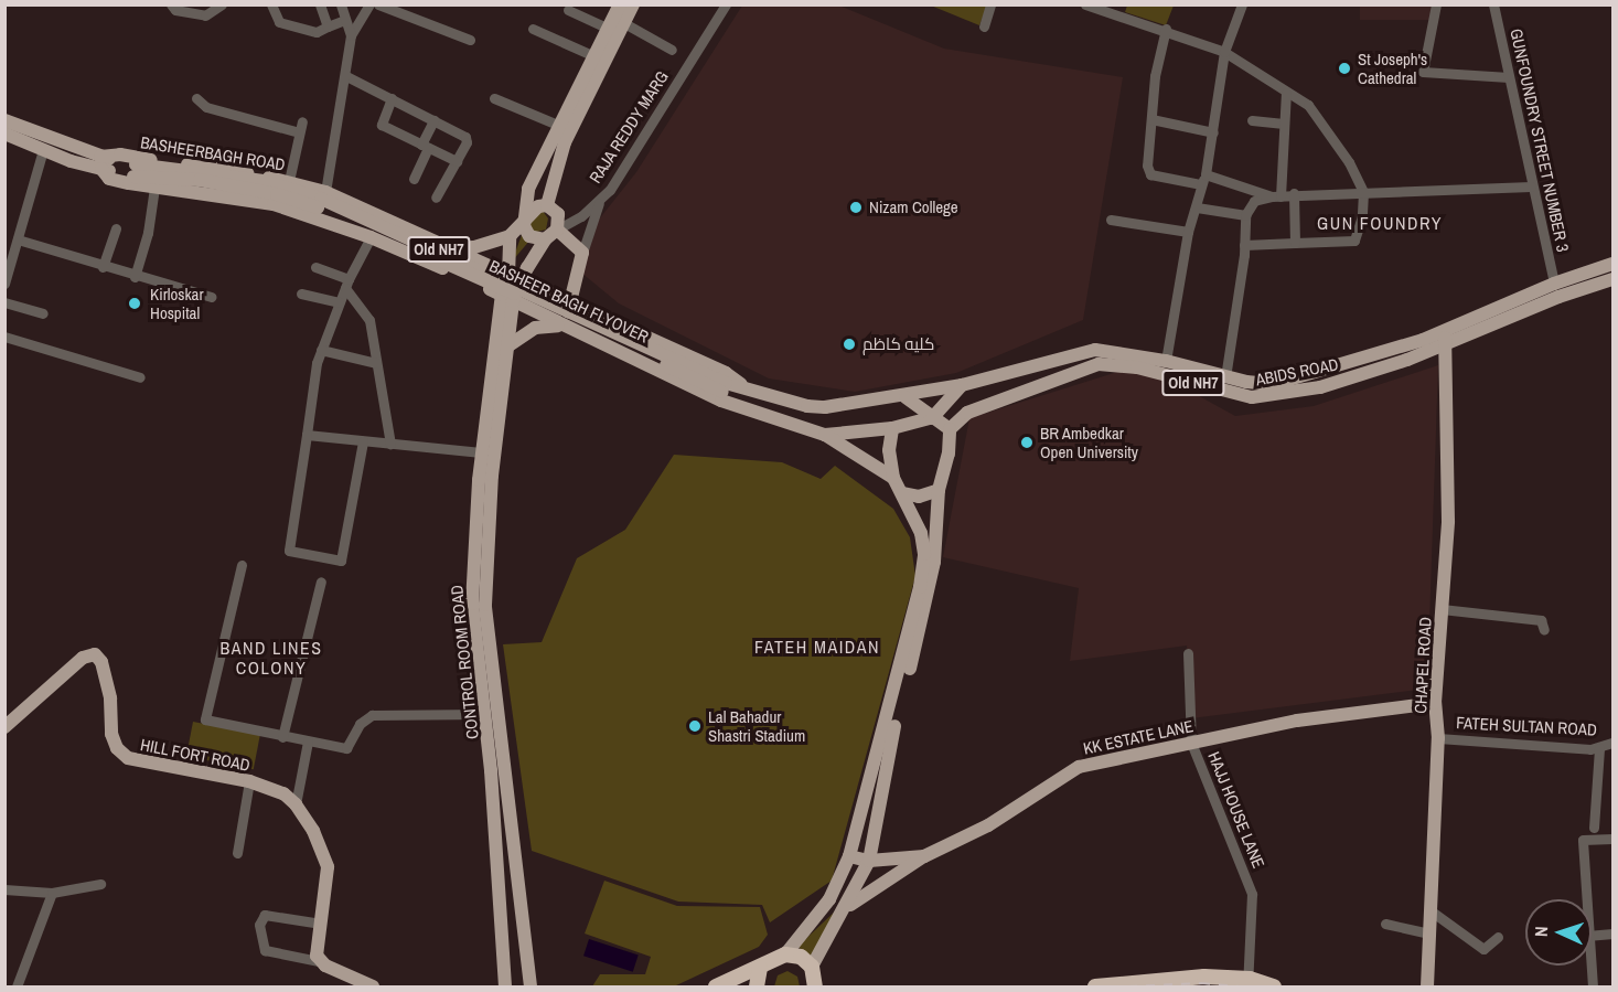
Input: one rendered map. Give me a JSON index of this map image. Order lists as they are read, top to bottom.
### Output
{
  "streets": {
    "main road": [
      "RAJA REDDY MARG",
      "BASHEERBAGH ROAD",
      "Old NH7",
      "BASHEER BAGH FLYOVER",
      "ABIDS ROAD",
      "CONTROL ROOM ROAD",
      "CHAPEL ROAD",
      "KK ESTATE LANE",
      "HILL FORT ROAD"
    ],
    "street": ["GUNFOUNDRY STREET NUMBER 3", "FATEH SULTAN ROAD", "HAJJ HOUSE LANE"]
  },
  "crossings": [
    ["RAJA REDDY MARG", "BASHEERBAGH ROAD"],
    ["GUNFOUNDRY STREET NUMBER 3", "Old NH7"],
    ["BASHEERBAGH ROAD", "Old NH7"],
    ["BASHEERBAGH ROAD", "BASHEER BAGH FLYOVER"],
    ["Old NH7", "BASHEER BAGH FLYOVER"],
    ["Old NH7", "ABIDS ROAD"],
    ["Old NH7", "CHAPEL ROAD"],
    ["ABIDS ROAD", "CHAPEL ROAD"],
    ["CHAPEL ROAD", "FATEH SULTAN ROAD"],
    ["CHAPEL ROAD", "KK ESTATE LANE"],
    ["KK ESTATE LANE", "HAJJ HOUSE LANE"]
  ],
  "districts": ["GUN FOUNDRY", "FATEH MAIDAN", "BAND LINES COLONY"],
  "places": [
    "St Joseph's Cathedral",
    "Nizam College",
    "Kirloskar Hospital",
    "كليه كاظم",
    "BR Ambedkar Open University",
    "Lal Bahadur Shastri Stadium"
  ],
  "north": "left"
}
